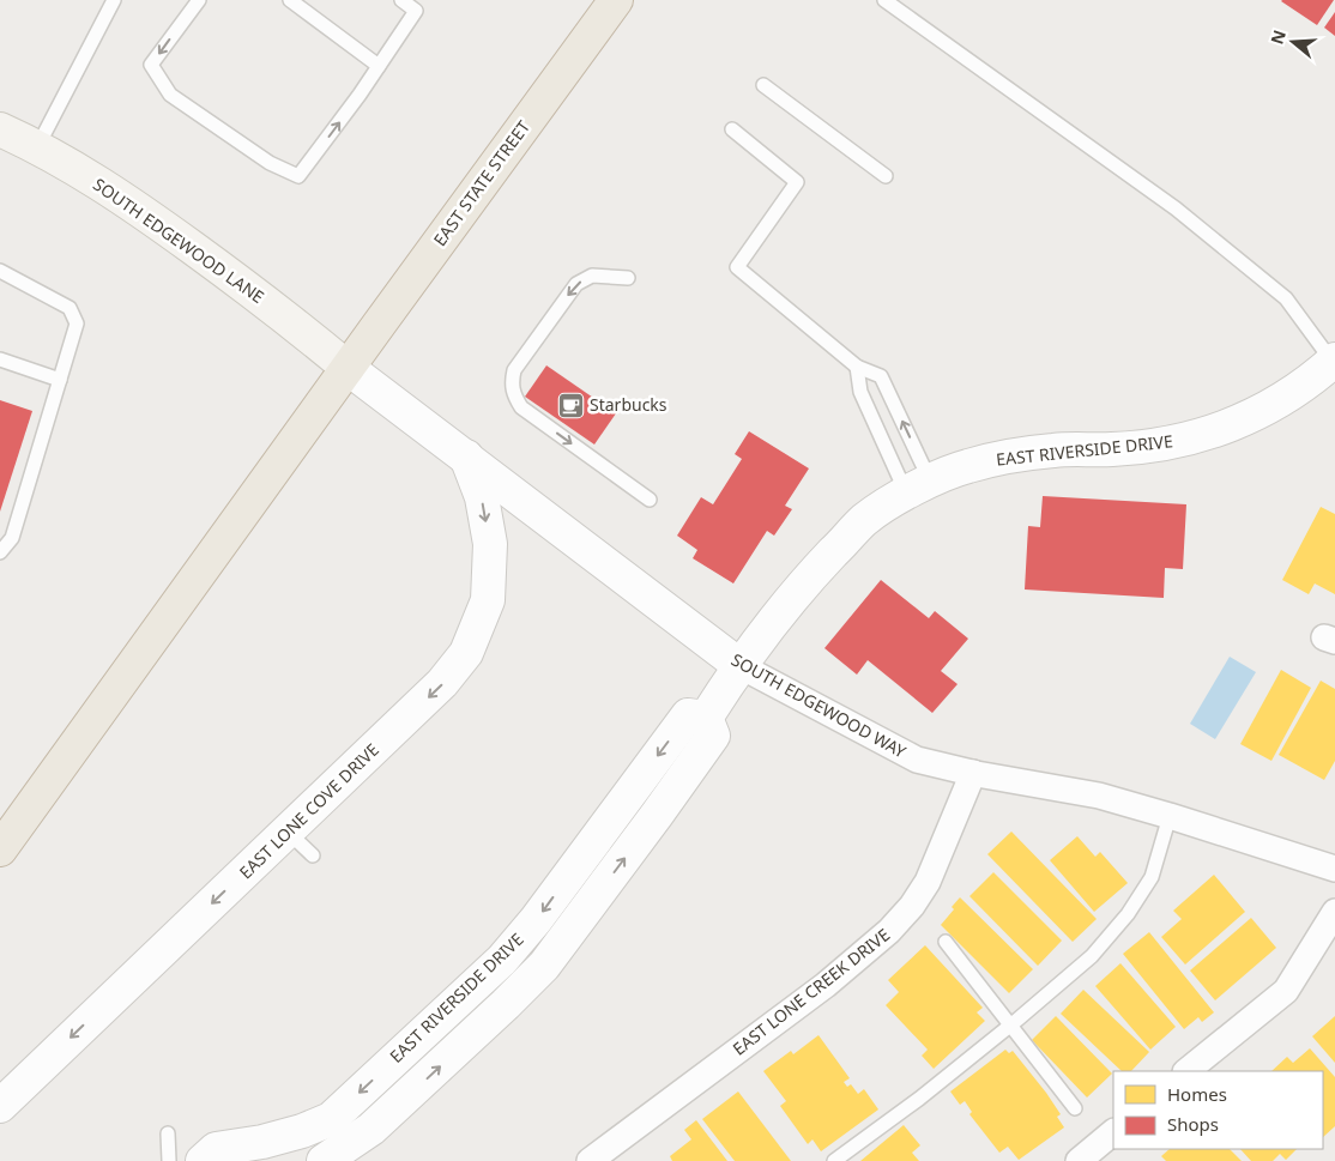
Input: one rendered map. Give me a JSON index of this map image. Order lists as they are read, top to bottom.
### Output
{
  "streets": {
    "highway": ["EAST STATE STREET"],
    "main road": ["SOUTH EDGEWOOD LANE"],
    "street": [
      "EAST RIVERSIDE DRIVE",
      "SOUTH EDGEWOOD WAY",
      "EAST LONE COVE DRIVE",
      "EAST LONE CREEK DRIVE"
    ]
  },
  "crossings": [
    ["EAST STATE STREET", "SOUTH EDGEWOOD LANE"],
    ["EAST STATE STREET", "SOUTH EDGEWOOD WAY"],
    ["SOUTH EDGEWOOD LANE", "SOUTH EDGEWOOD WAY"],
    ["EAST RIVERSIDE DRIVE", "SOUTH EDGEWOOD WAY"],
    ["SOUTH EDGEWOOD WAY", "EAST LONE COVE DRIVE"],
    ["SOUTH EDGEWOOD WAY", "EAST LONE CREEK DRIVE"]
  ],
  "places": {
    "cafe": ["Starbucks"]
  },
  "legend": ["Homes", "Shops"],
  "north": "left"
}
